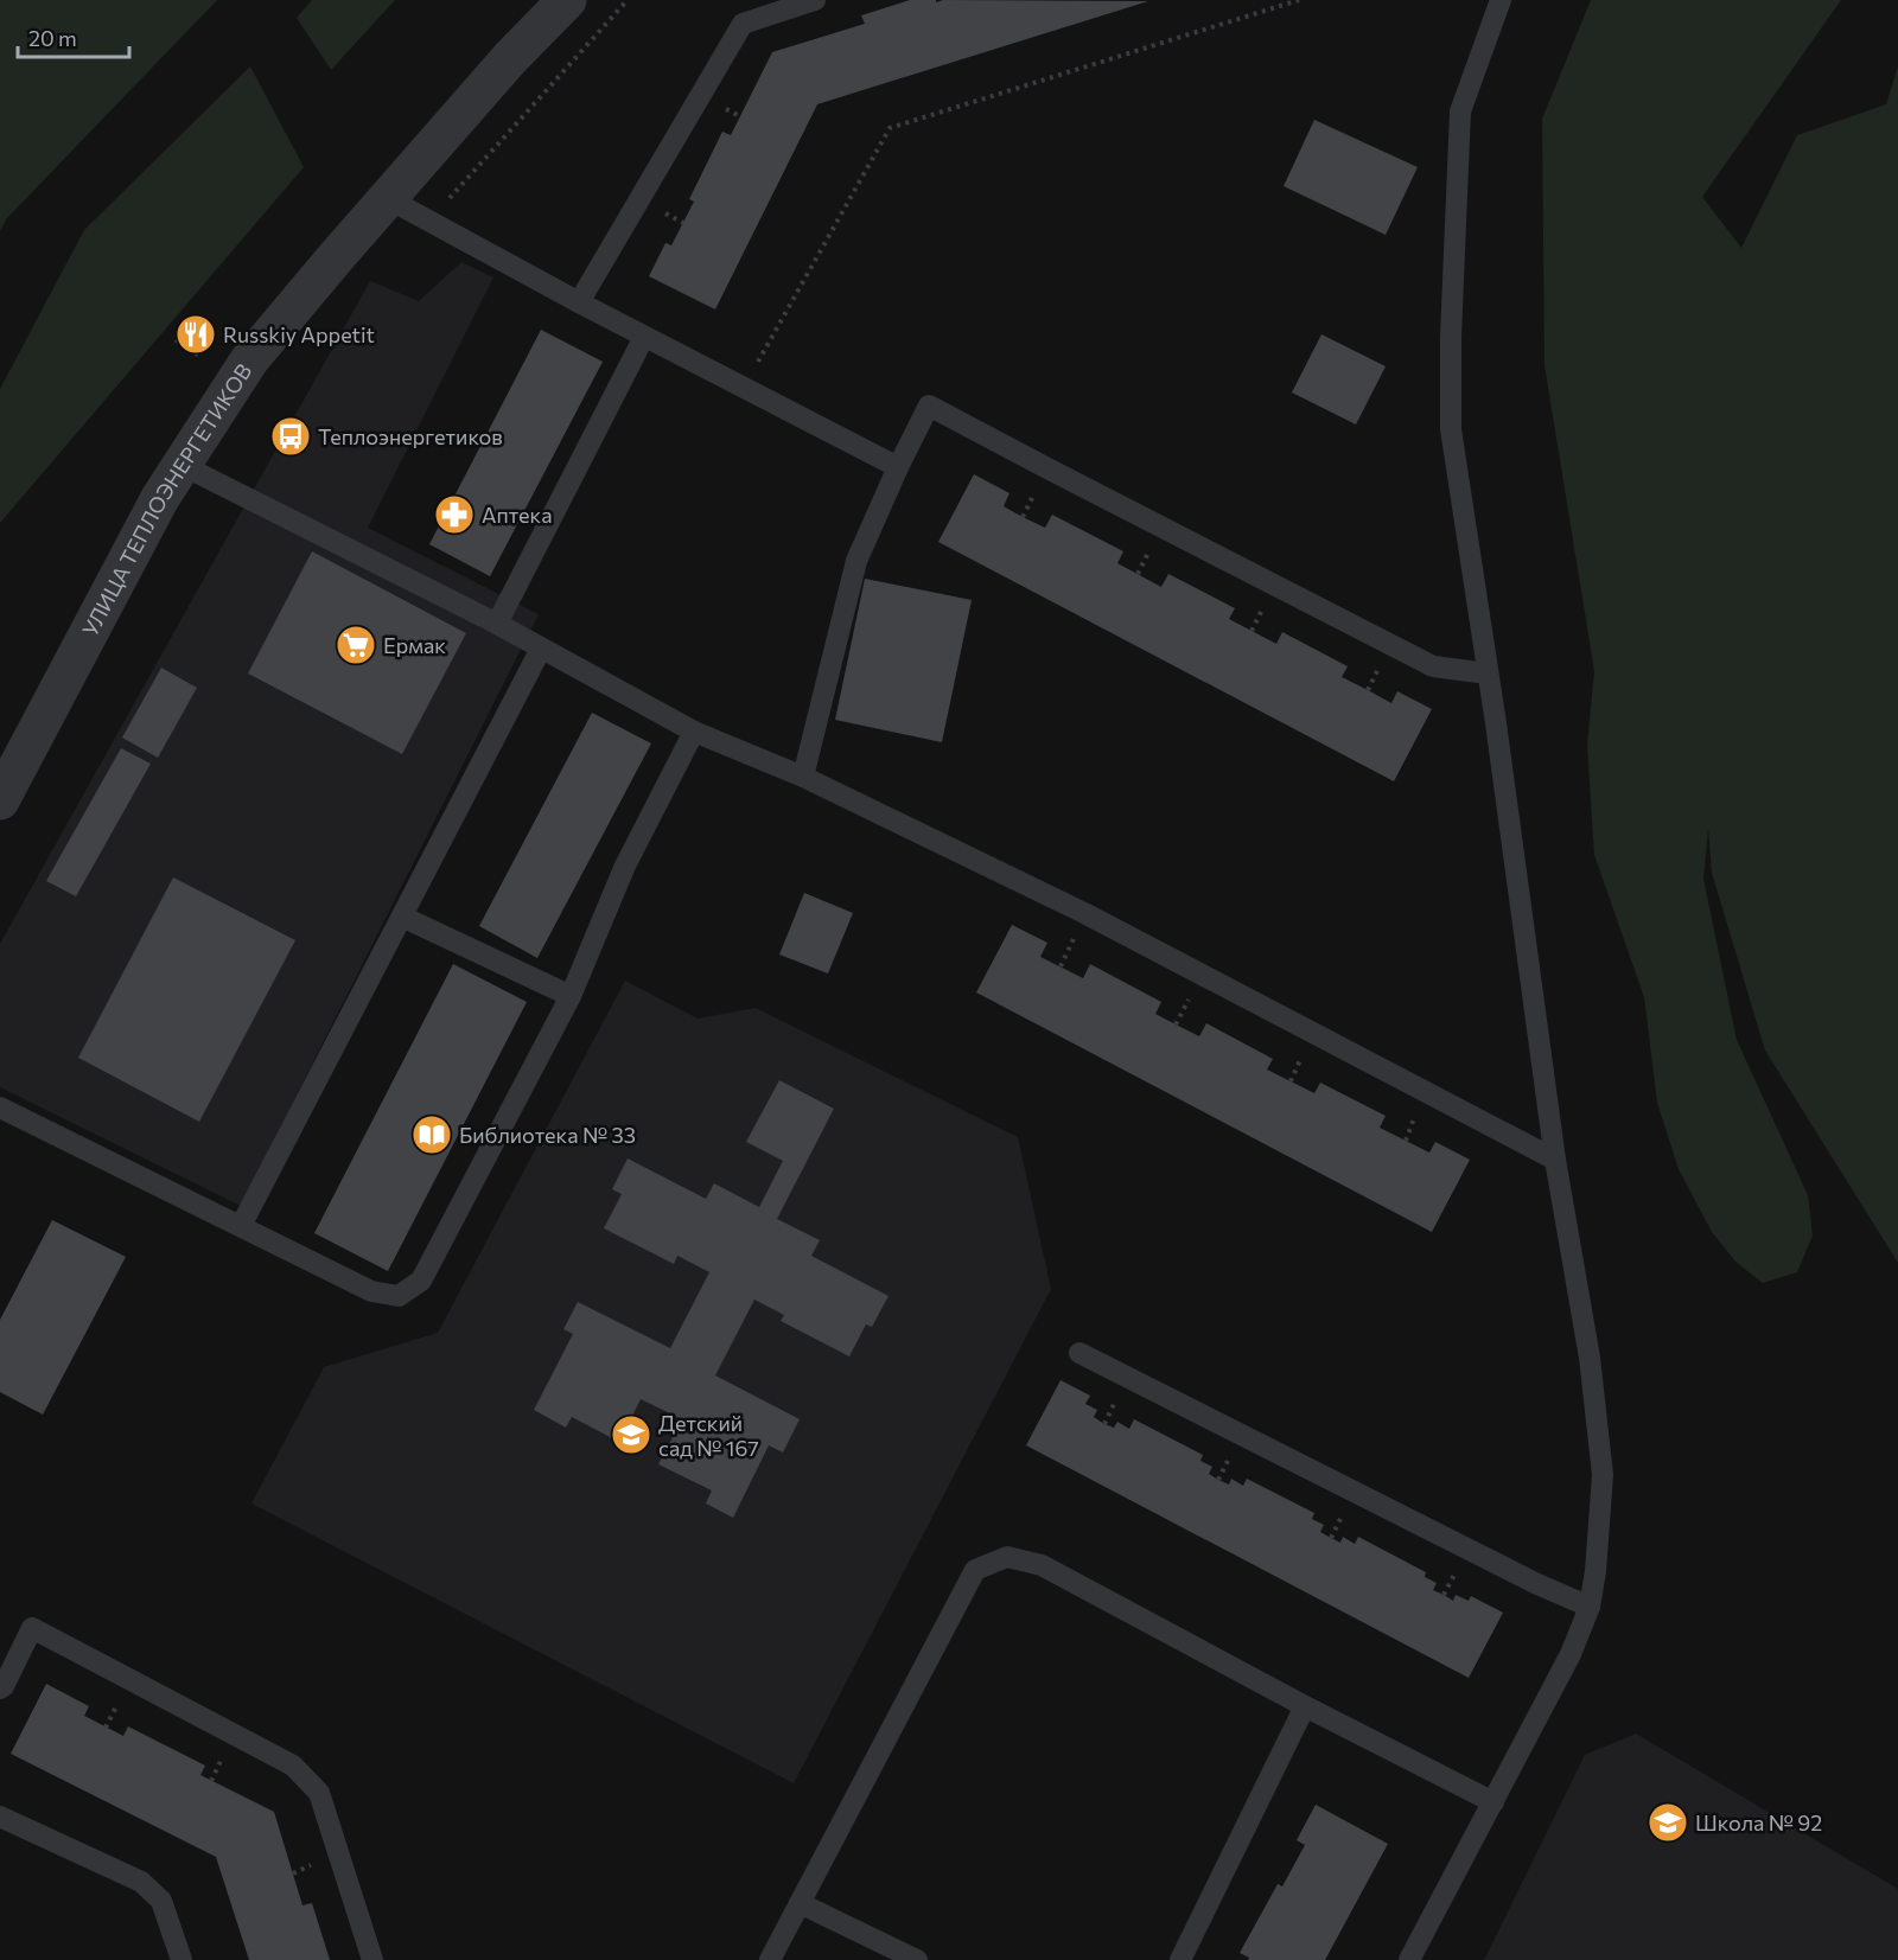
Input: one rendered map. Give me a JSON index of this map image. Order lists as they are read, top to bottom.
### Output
{
  "streets": {
    "street": ["УЛИЦА ТЕПЛОЭНЕРГЕТИКОВ"]
  },
  "places": {
    "restaurant": ["Russkiy Appetit"],
    "bus stop": ["Теплоэнергетиков"],
    "pharmacy": ["Аптека"],
    "supermarket": ["Ермак"],
    "library": ["Библиотека № 33"],
    "school or university": ["Детский сад № 167", "Школа № 92"]
  },
  "scale_bar": "20 m"
}
